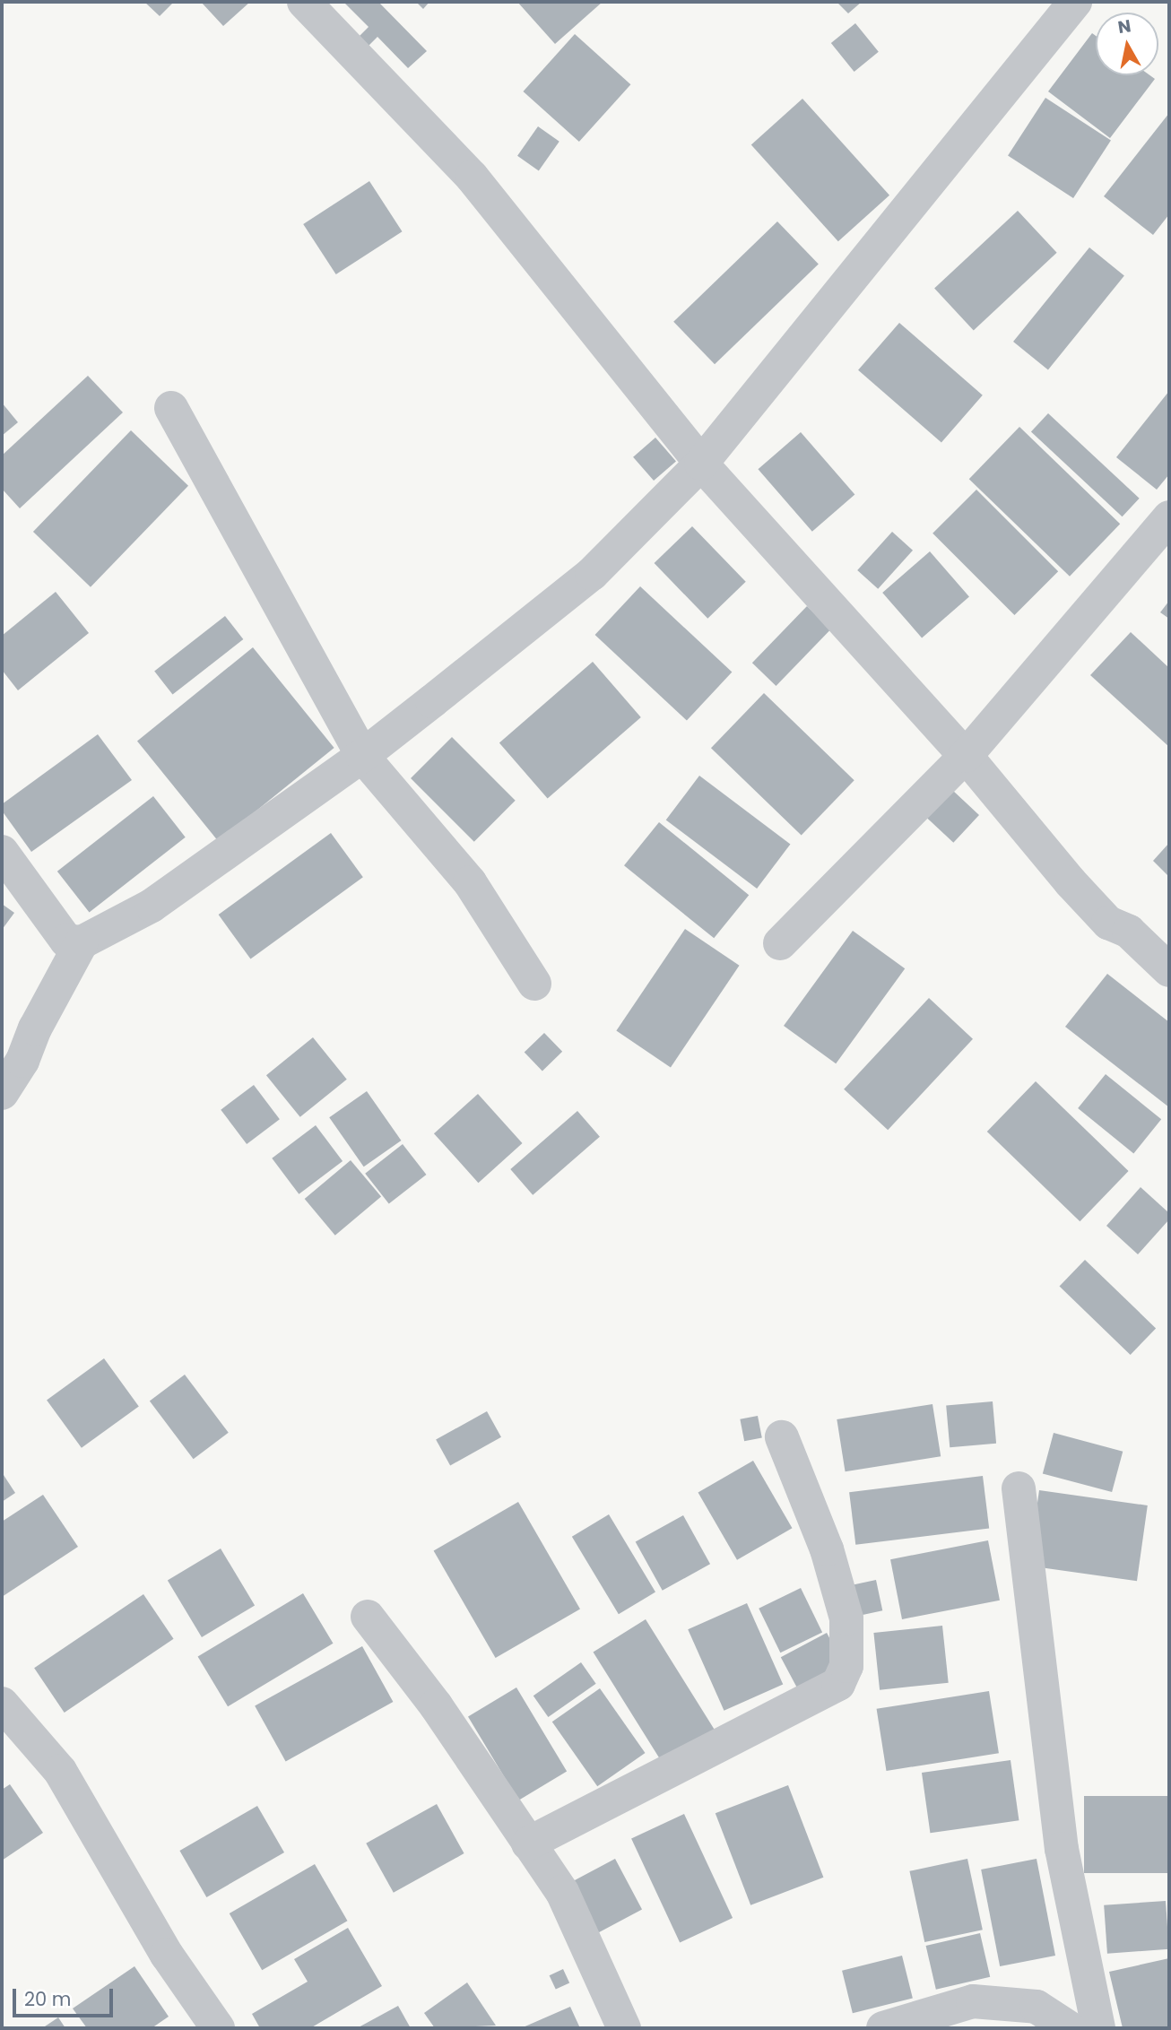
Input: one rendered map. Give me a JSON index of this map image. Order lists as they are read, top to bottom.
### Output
{
  "scale_bar": "20 m",
  "north": "top"
}
